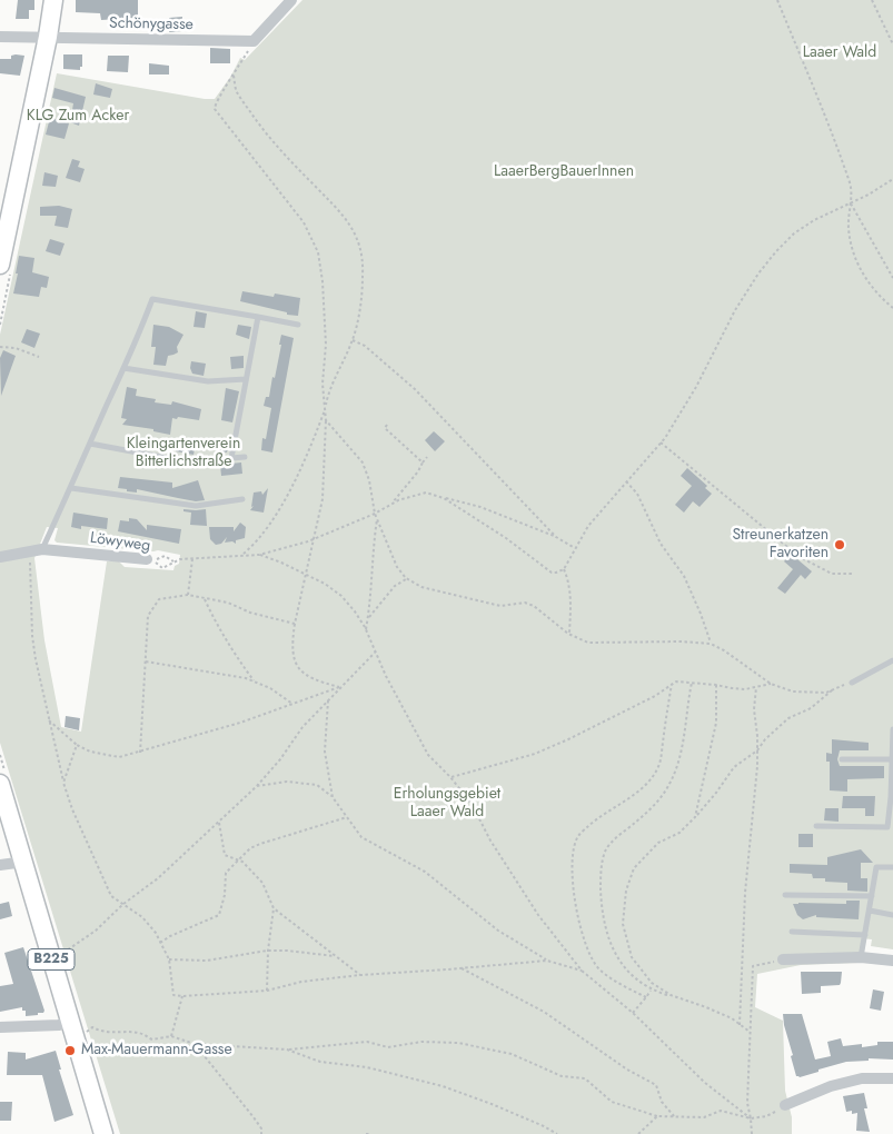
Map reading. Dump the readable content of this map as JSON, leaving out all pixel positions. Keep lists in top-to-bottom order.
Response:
{
  "streets": {
    "main road": ["B225"],
    "street": ["Schönygasse", "Löwyweg"]
  },
  "parks": [
    "Laaer Wald",
    "KLG Zum Acker",
    "LaaerBergBauerInnen",
    "Kleingartenverein Bitterlichstraße",
    "Erholungsgebiet Laaer Wald"
  ],
  "places": ["Streunerkatzen Favoriten", "Max-Mauermann-Gasse"]
}
